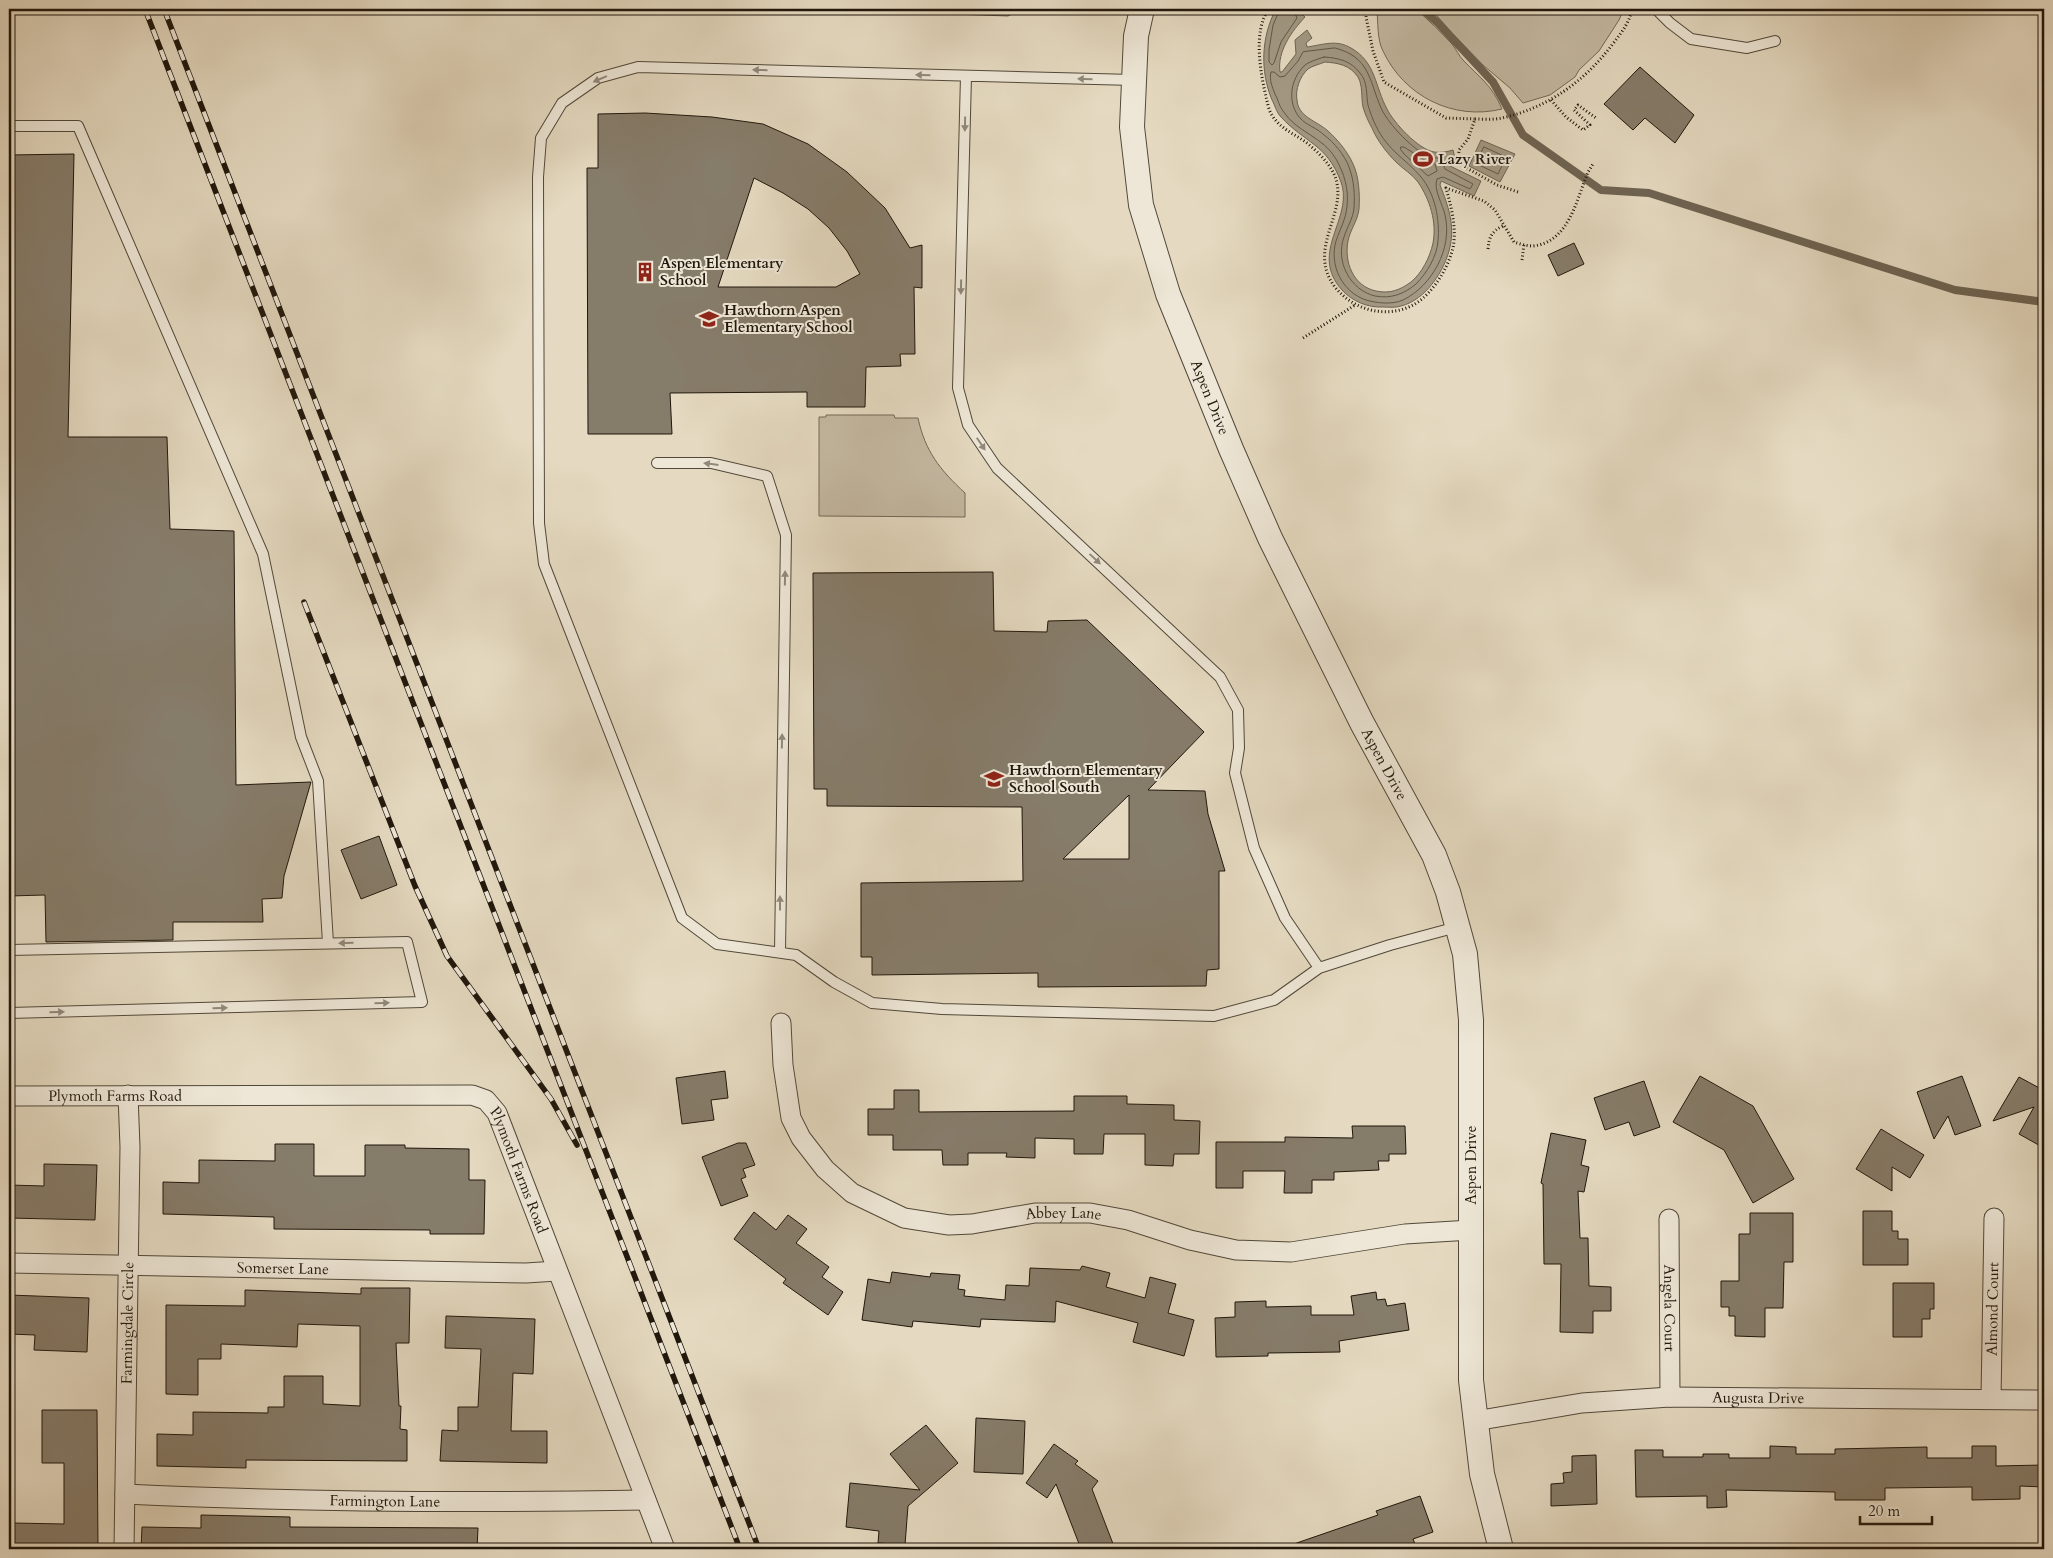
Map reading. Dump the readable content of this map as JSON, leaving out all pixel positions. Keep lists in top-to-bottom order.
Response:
{
  "streets": {
    "street": [
      "Aspen Drive",
      "Plymoth Farms Road",
      "Abbey Lane",
      "Somerset Lane",
      "Angela Court",
      "Almond Court",
      "Farmingdale Circle",
      "Augusta Drive",
      "Farmington Lane"
    ]
  },
  "crossings": [
    ["Aspen Drive", "Abbey Lane"],
    ["Aspen Drive", "Augusta Drive"],
    ["Plymoth Farms Road", "Somerset Lane"],
    ["Plymoth Farms Road", "Farmingdale Circle"],
    ["Plymoth Farms Road", "Farmington Lane"],
    ["Somerset Lane", "Farmingdale Circle"],
    ["Angela Court", "Augusta Drive"],
    ["Almond Court", "Augusta Drive"],
    ["Farmingdale Circle", "Farmington Lane"]
  ],
  "places": {
    "sports": ["Lazy River"],
    "building": ["Aspen Elementary School"],
    "school or university": ["Hawthorn Aspen Elementary School", "Hawthorn Elementary School South"]
  },
  "scale_bar": "20 m"
}
